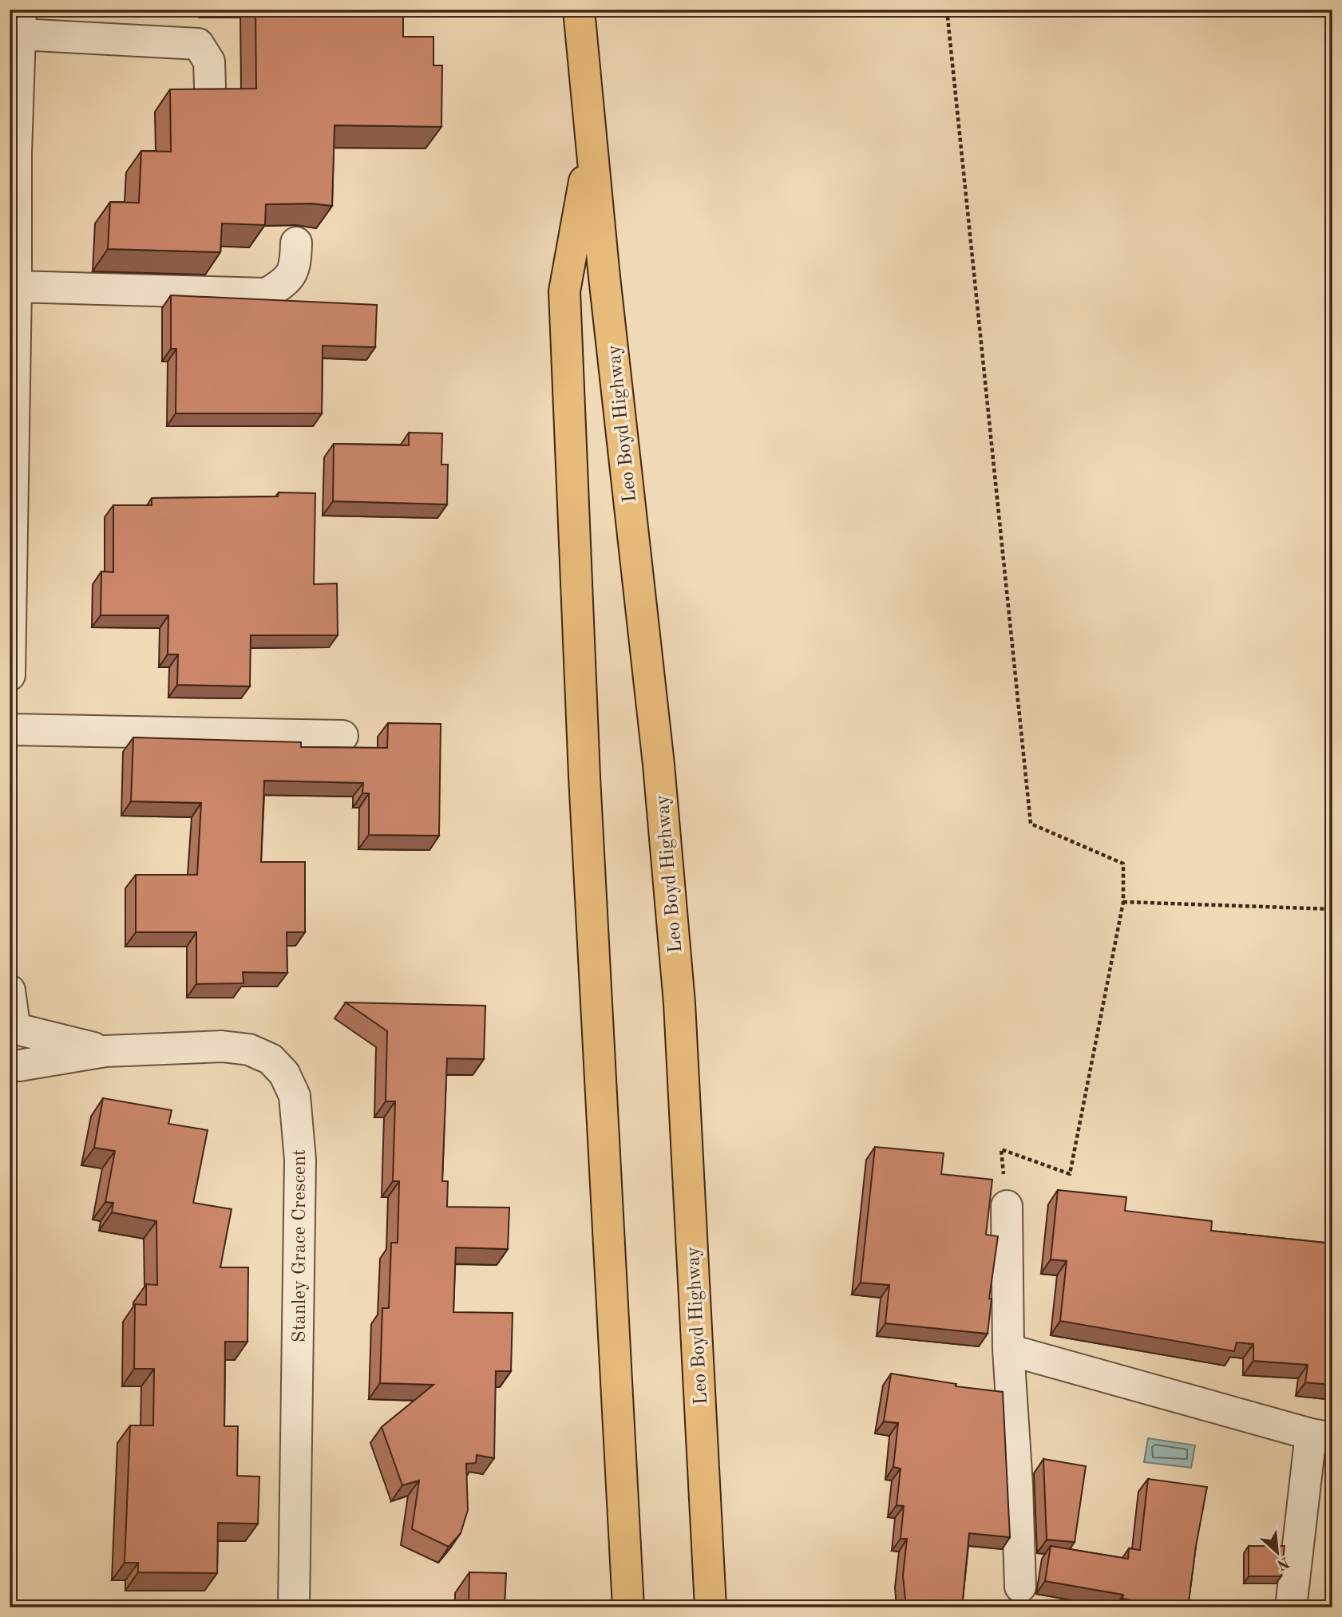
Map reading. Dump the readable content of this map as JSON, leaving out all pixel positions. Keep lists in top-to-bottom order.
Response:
{
  "streets": {
    "highway": ["Leo Boyd Highway"],
    "street": ["Stanley Grace Crescent"]
  },
  "north": "bottom right"
}
